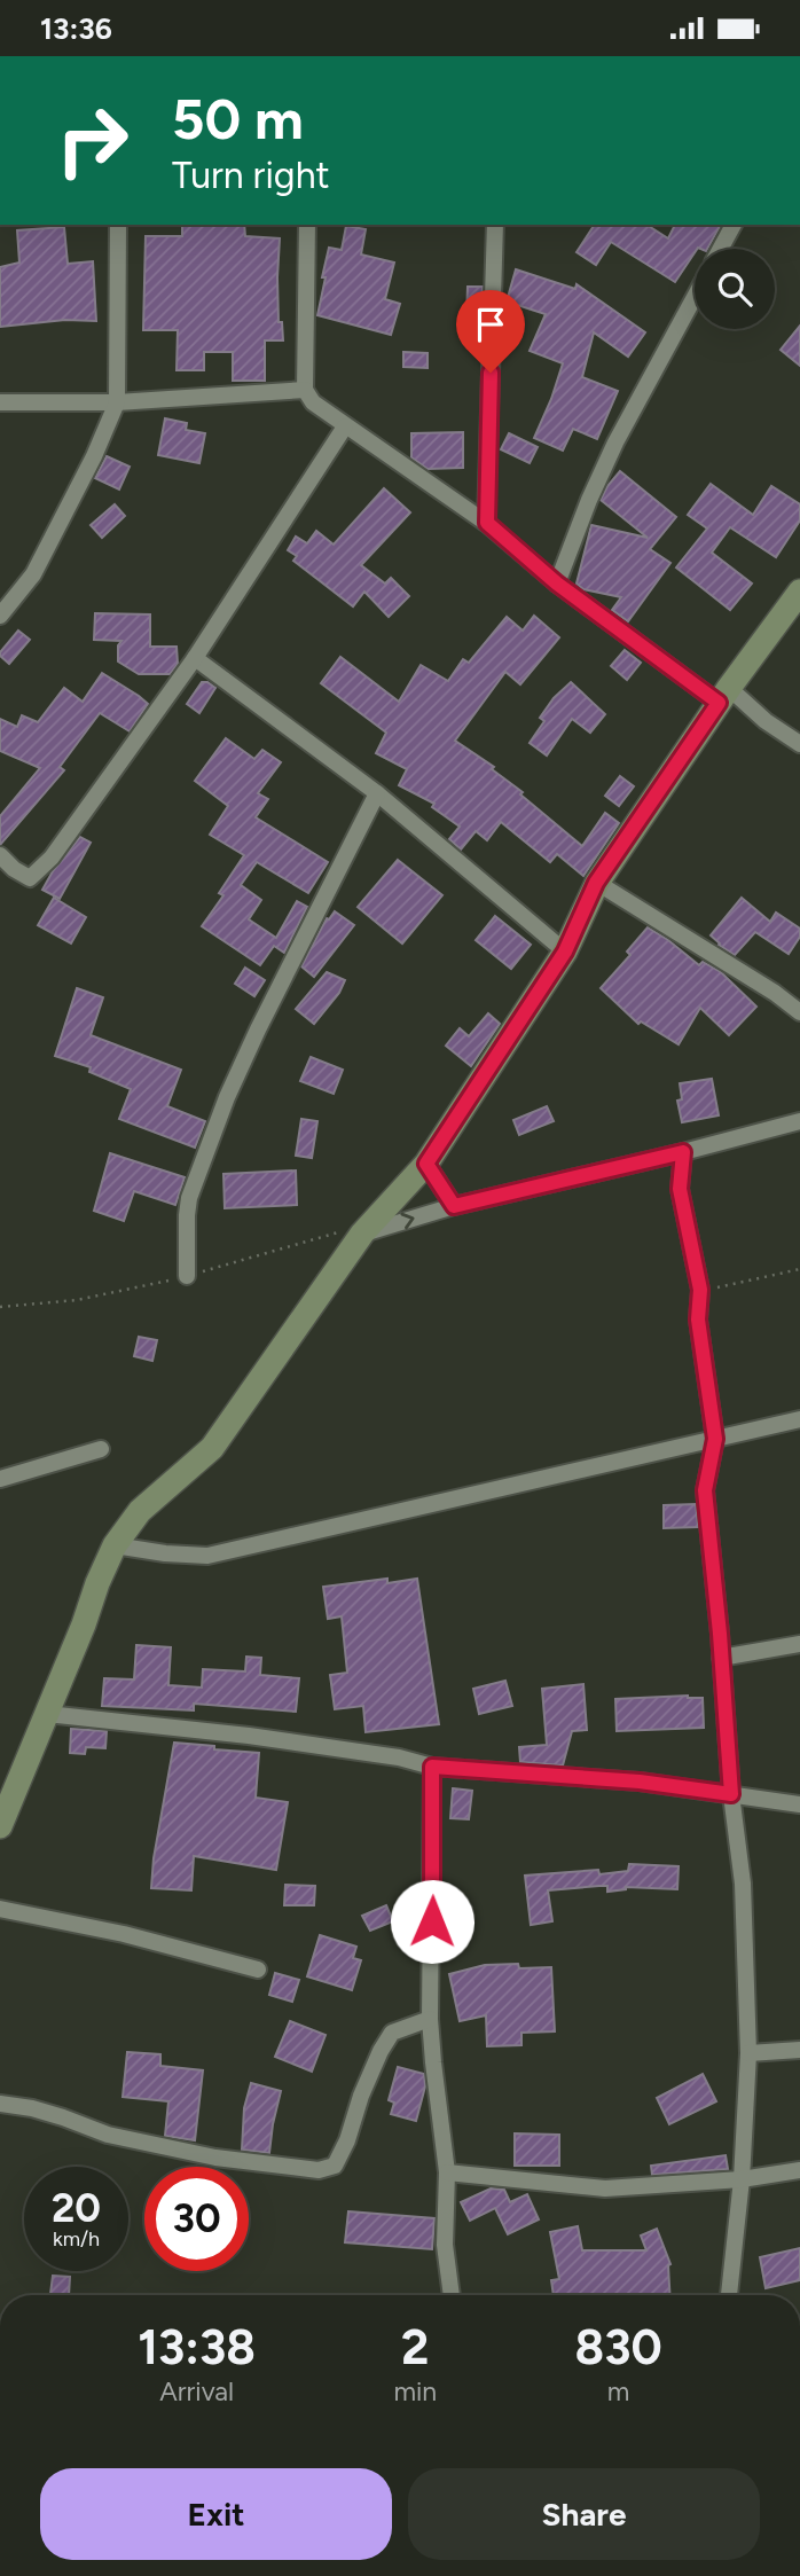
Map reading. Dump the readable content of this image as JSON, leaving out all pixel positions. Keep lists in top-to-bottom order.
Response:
{
  "page": {
    "status": "13:36",
    "turn": ["50 m", "Turn right"],
    "speed": "20 km/h",
    "limit": "30",
    "eta": [
      "13:38",
      "Arrival",
      "2",
      "min",
      "830",
      "m"
    ],
    "buttons": ["Exit", "Share"]
  }
}
